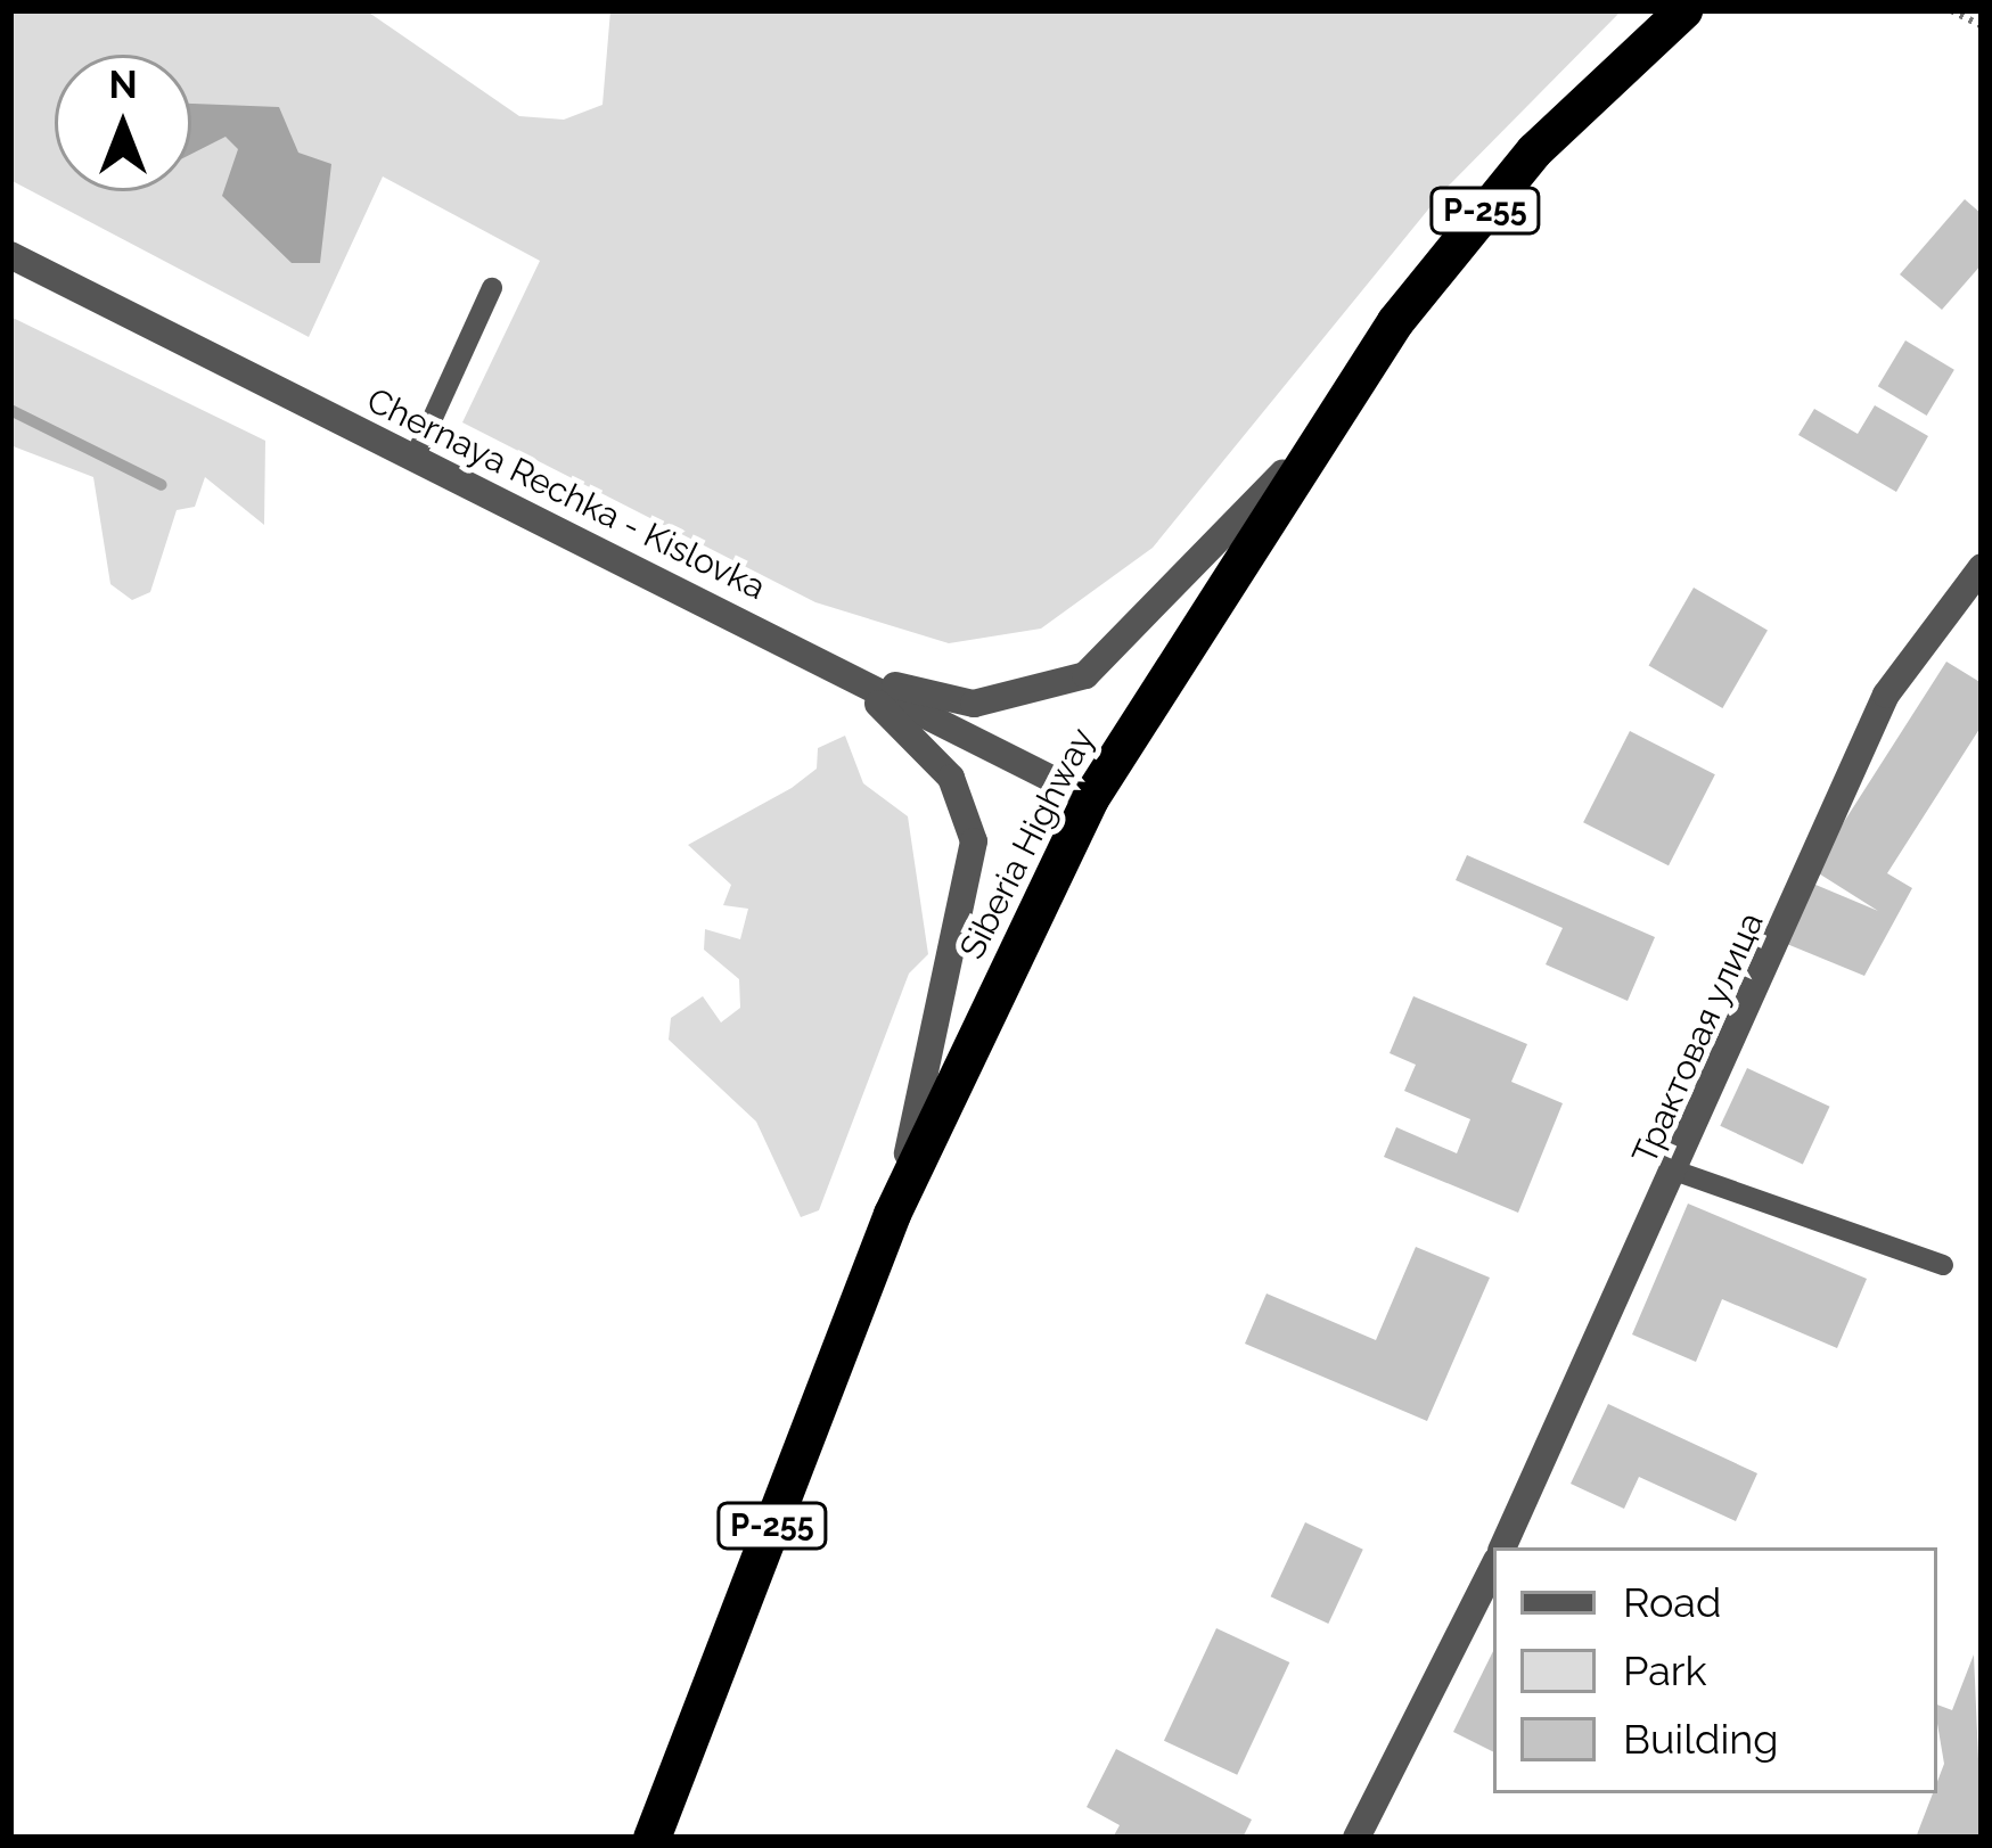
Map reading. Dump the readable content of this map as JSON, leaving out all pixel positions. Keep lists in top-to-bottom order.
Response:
{
  "streets": {
    "highway": ["Р-255", "Siberia Highway"],
    "street": ["Chernaya Rechka - Kislovka", "Трактовая улица"]
  },
  "crossings": [
    ["Chernaya Rechka - Kislovka", "Siberia Highway"]
  ],
  "legend": ["Road", "Park", "Building"],
  "north": "top"
}
